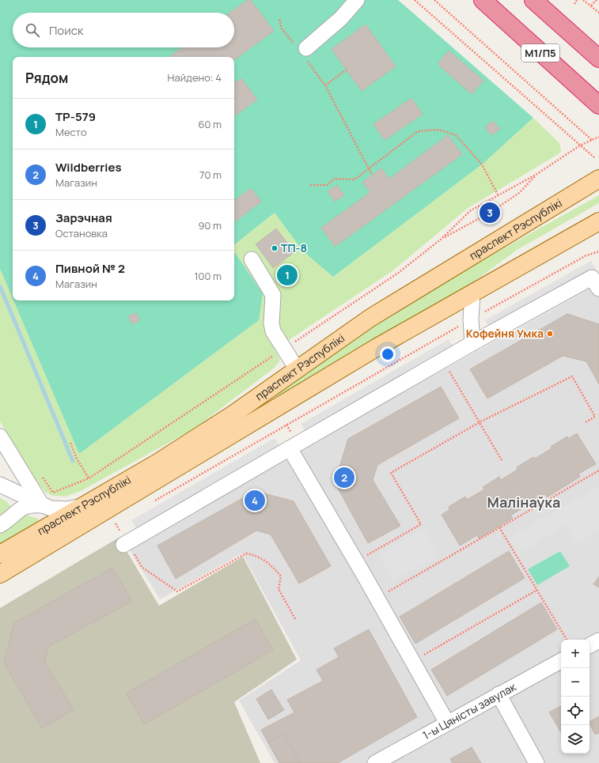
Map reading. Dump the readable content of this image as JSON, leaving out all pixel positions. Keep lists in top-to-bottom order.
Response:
{
  "streets": {
    "highway": ["М1/П5"],
    "main road": ["праспект Рэспублікі"],
    "street": ["1-ы Цяністы завулак"]
  },
  "districts": ["Малінаўка"],
  "places": ["ТП-8", "Кофейня Умка"],
  "page": {
    "search": "Поиск",
    "heading": ["Рядом", "Найдено: 4"],
    "list": [
      {
        "mark": "1",
        "name": "ТР-579",
        "note": "Место",
        "value": "60 m"
      },
      {
        "mark": "2",
        "name": "Wildberries",
        "note": "Магазин",
        "value": "70 m"
      },
      {
        "mark": "3",
        "name": "Зарэчная",
        "note": "Остановка",
        "value": "90 m"
      },
      {
        "mark": "4",
        "name": "Пивной № 2",
        "note": "Магазин",
        "value": "100 m"
      }
    ],
    "pins": [
      "3",
      "1",
      "2",
      "4"
    ],
    "map_buttons": ["+", "−"]
  }
}
